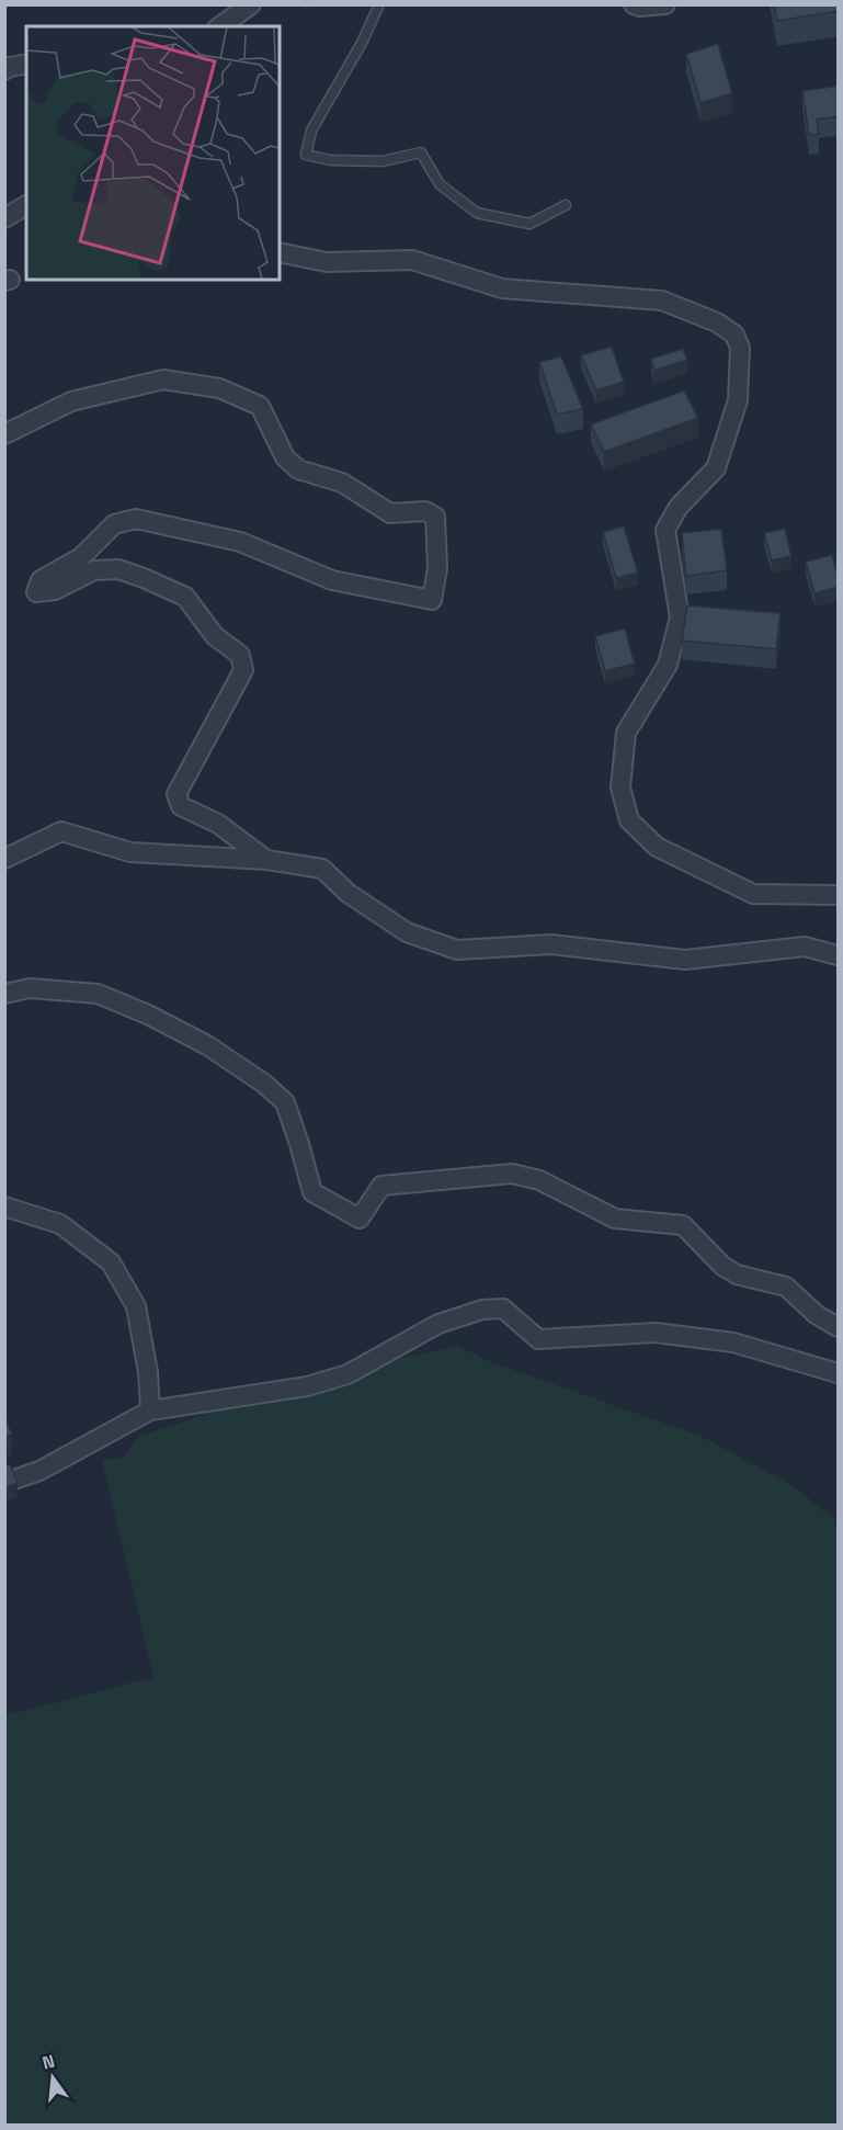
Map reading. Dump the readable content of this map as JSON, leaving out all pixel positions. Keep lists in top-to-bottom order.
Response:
{
  "north": "top"
}
